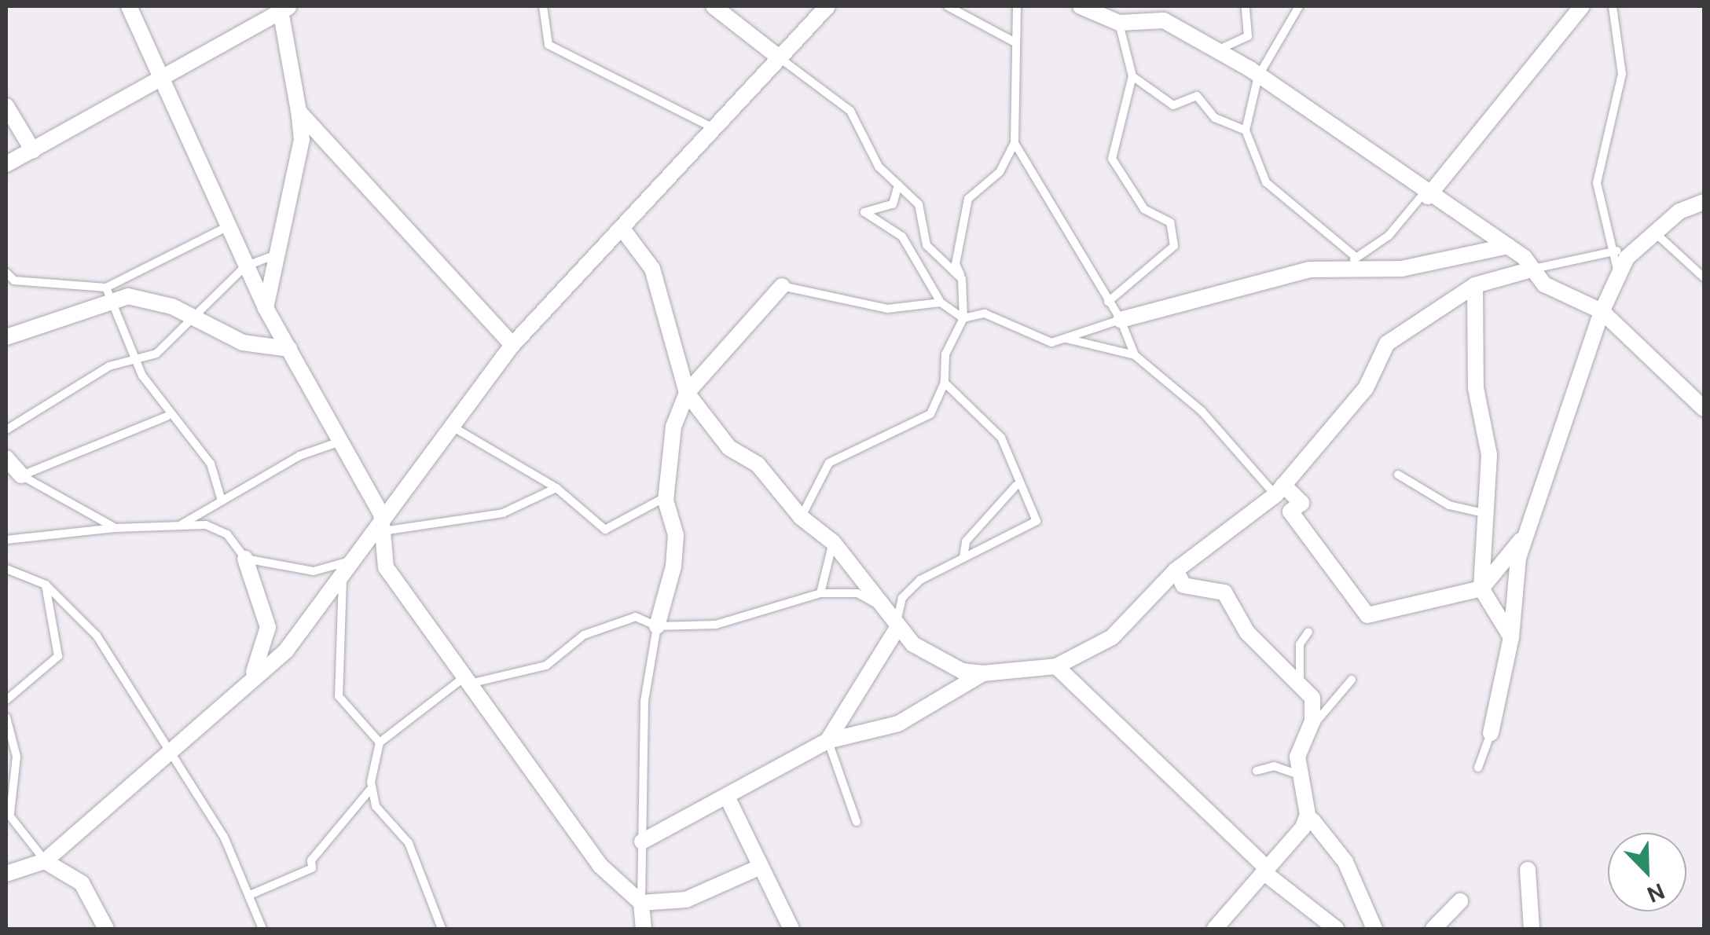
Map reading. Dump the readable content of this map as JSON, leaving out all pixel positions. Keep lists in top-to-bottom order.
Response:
{
  "north": "bottom right"
}
